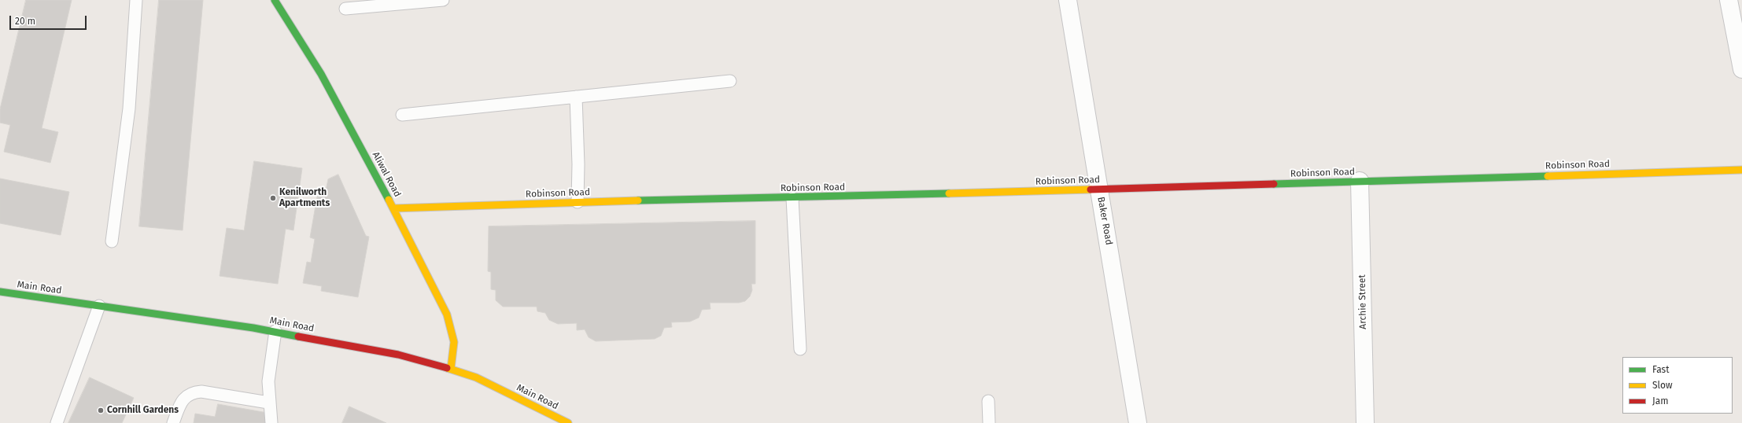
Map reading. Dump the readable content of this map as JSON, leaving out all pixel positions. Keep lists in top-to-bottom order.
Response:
{
  "streets": {
    "street": [
      "Robinson Road",
      "Aliwal Road",
      "Baker Road",
      "Main Road",
      "Archie Street"
    ]
  },
  "crossings": [
    ["Robinson Road", "Aliwal Road"],
    ["Robinson Road", "Baker Road"],
    ["Robinson Road", "Archie Street"],
    ["Aliwal Road", "Main Road"]
  ],
  "places": ["Kenilworth Apartments", "Cornhill Gardens"],
  "legend": ["Fast", "Slow", "Jam"],
  "scale_bar": "20 m"
}
